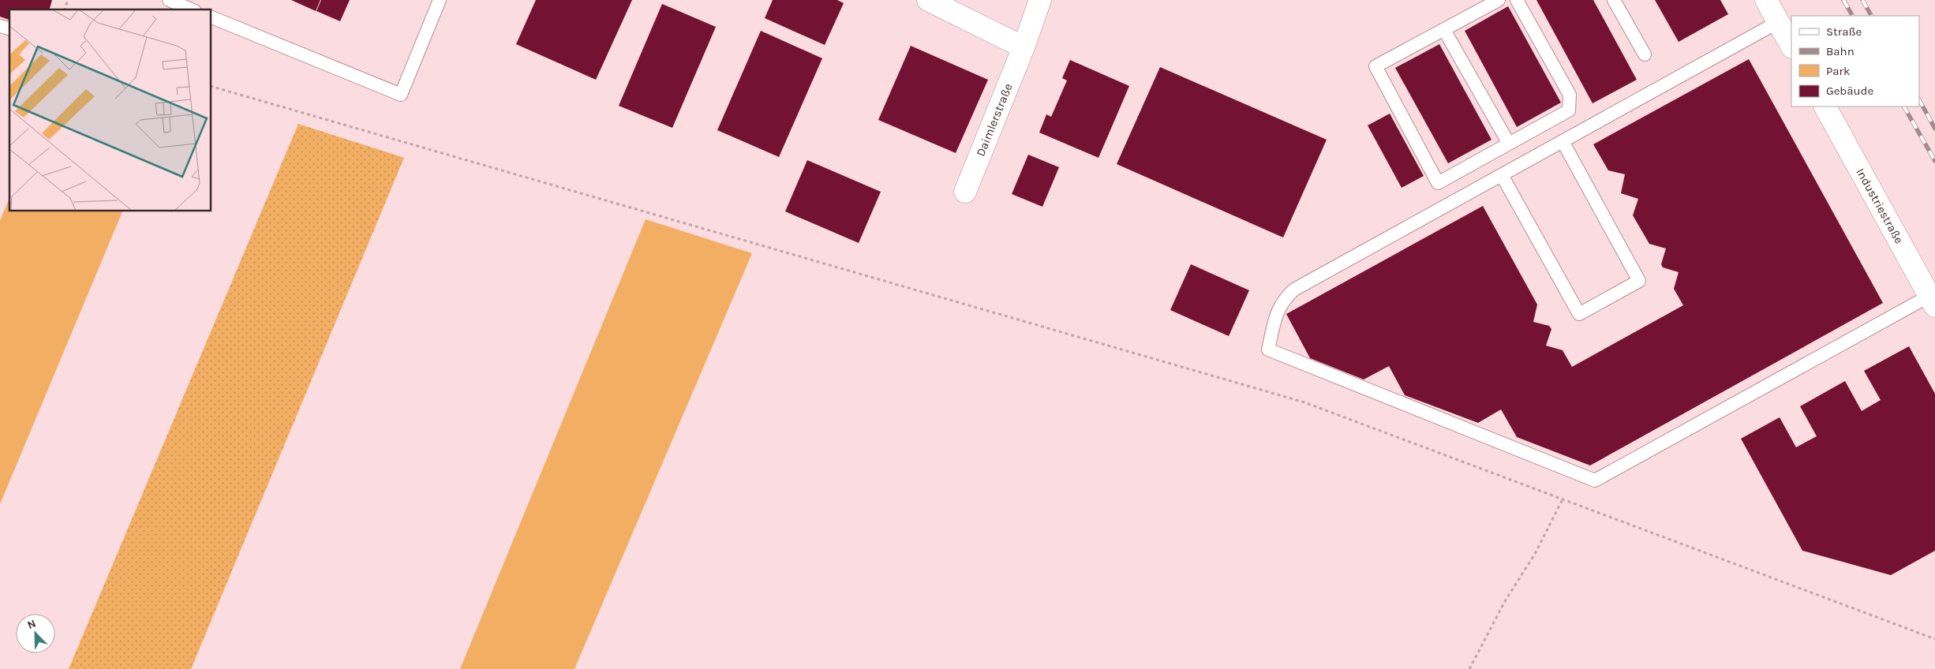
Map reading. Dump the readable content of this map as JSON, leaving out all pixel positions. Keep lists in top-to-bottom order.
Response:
{
  "streets": {
    "street": ["Daimlerstraße", "Industriestraße"]
  },
  "legend": [
    "Straße",
    "Bahn",
    "Park",
    "Gebäude"
  ],
  "north": "top left"
}
